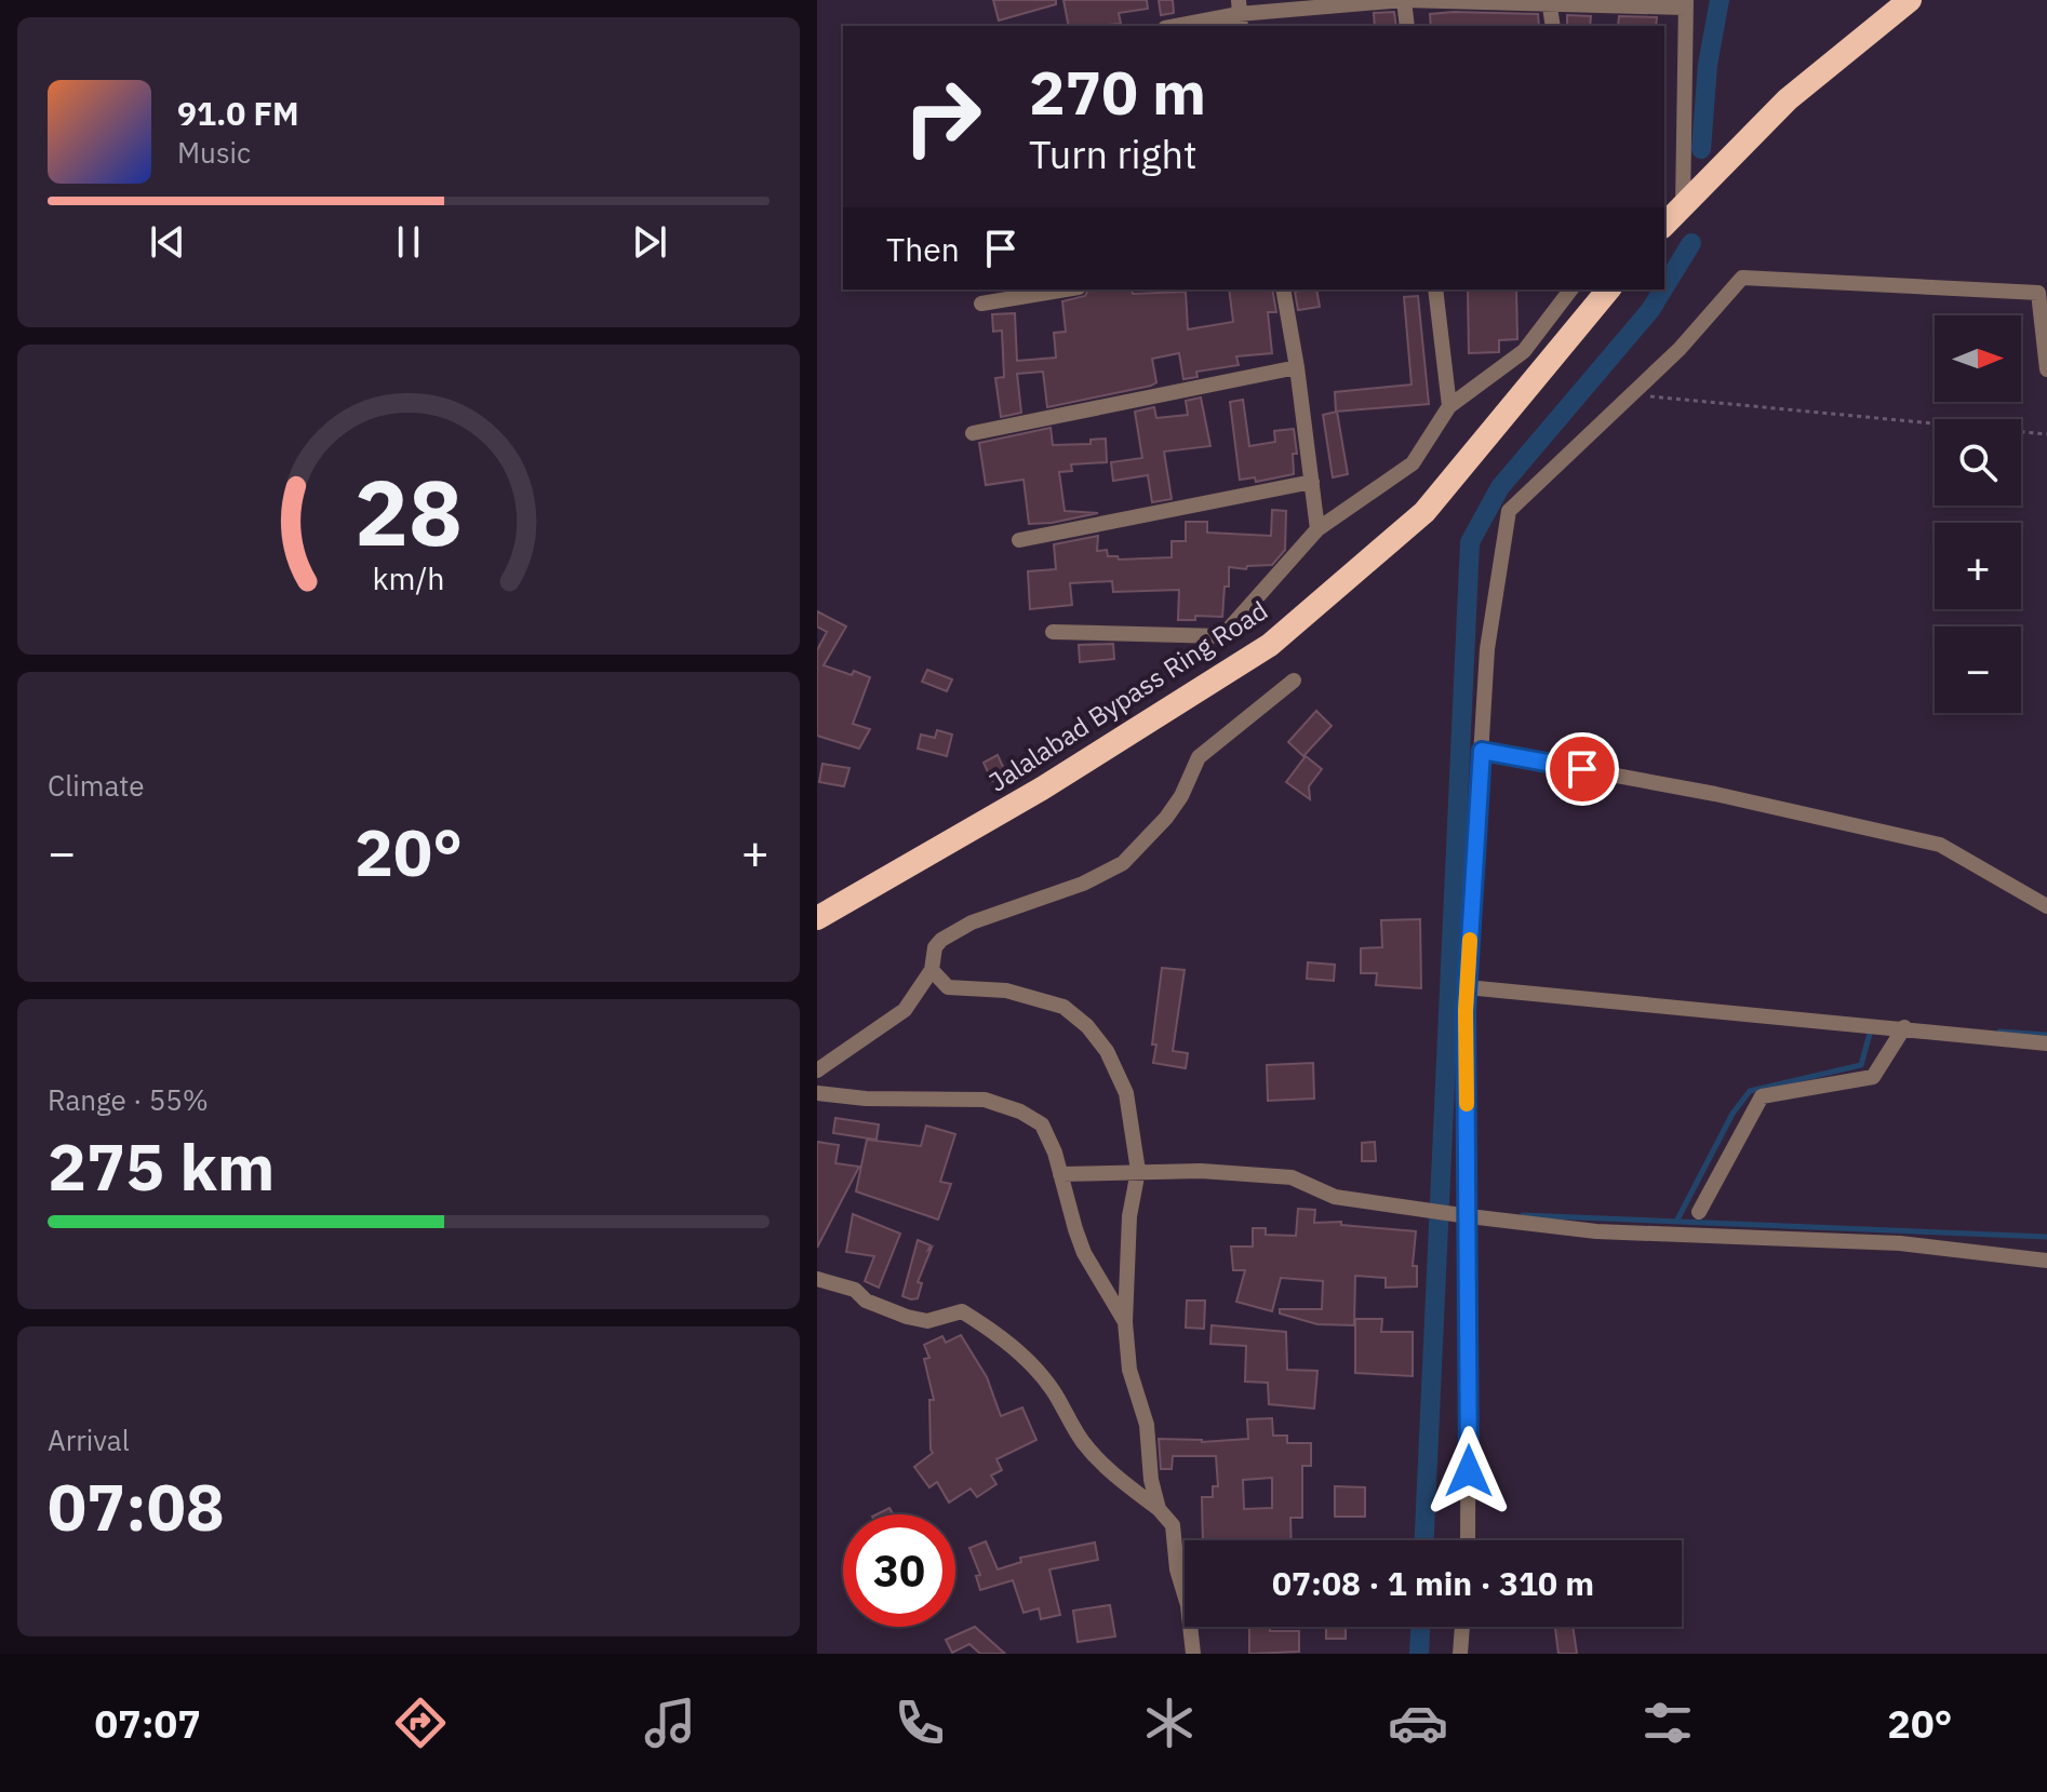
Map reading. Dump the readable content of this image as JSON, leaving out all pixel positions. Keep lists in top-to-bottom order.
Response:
{
  "streets": {
    "highway": ["Jalalabad Bypass Ring Road"]
  },
  "north": "right",
  "page": {
    "turn": ["270 m", "Turn right"],
    "song": ["91.0 FM", "Music"],
    "then": "Then",
    "map_buttons": ["+", "−"],
    "tile": [
      "Climate",
      ["Range · 55%", "275 km"],
      ["Arrival", "07:08"]
    ],
    "heat": ["−", "20°", "+"],
    "limit": "30",
    "trip": "07:08 · 1 min · 310 m",
    "tabs": ["07:07", "20°"],
    "gauge": ["28", "km/h"]
  }
}
